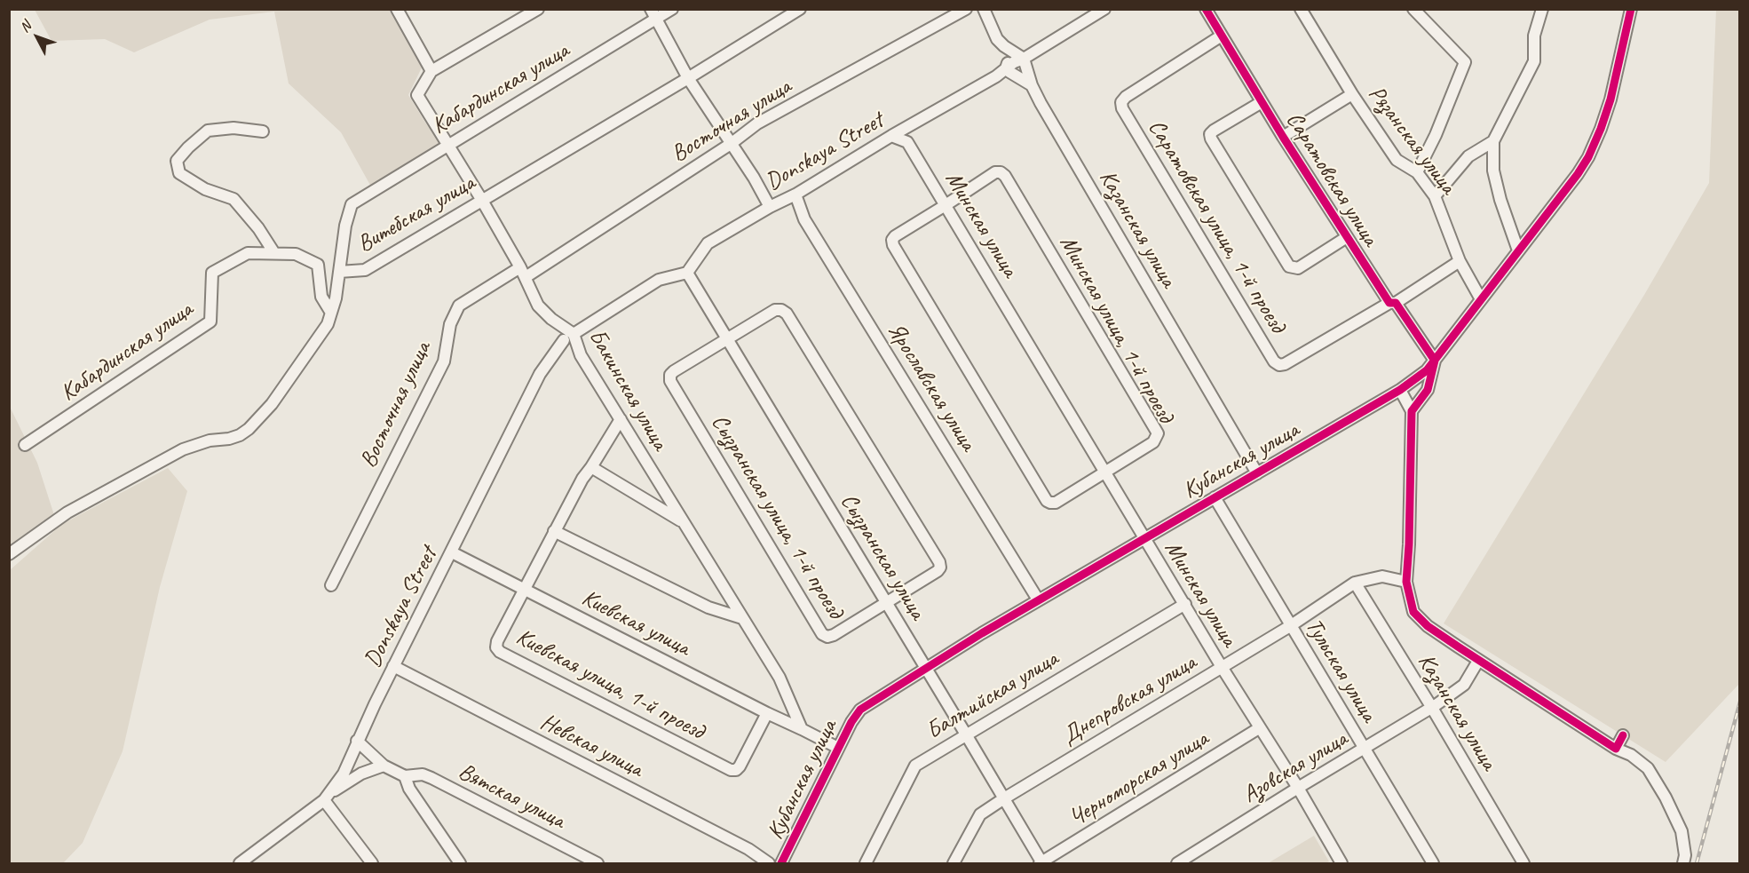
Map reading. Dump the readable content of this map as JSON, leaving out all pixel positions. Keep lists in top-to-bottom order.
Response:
{
  "streets": {
    "street": [
      "Кабардинская улица",
      "Восточная улица",
      "Рязанская улица",
      "Donskaya Street",
      "Саратовская улица",
      "Витебская улица",
      "Минская улица",
      "Саратовская улица, 1-й проезд",
      "Казанская улица",
      "Минская улица, 1-й проезд",
      "Ярославская улица",
      "Бакинская улица",
      "Кубанская улица",
      "Сызранская улица, 1-й проезд",
      "Сызранская улица",
      "Киевская улица",
      "Тульская улица",
      "Киевская улица, 1-й проезд",
      "Балтийская улица",
      "Днепровская улица",
      "Невская улица",
      "Азовская улица",
      "Черноморская улица",
      "Вятская улица"
    ]
  },
  "crossings": [
    ["Кабардинская улица", "Витебская улица"],
    ["Кабардинская улица", "Бакинская улица"],
    ["Восточная улица", "Бакинская улица"],
    ["Рязанская улица", "Саратовская улица, 1-й проезд"],
    ["Рязанская улица", "Кубанская улица"],
    ["Donskaya Street", "Минская улица"],
    ["Donskaya Street", "Казанская улица"],
    ["Donskaya Street", "Ярославская улица"],
    ["Donskaya Street", "Бакинская улица"],
    ["Donskaya Street", "Сызранская улица"],
    ["Donskaya Street", "Киевская улица"],
    ["Donskaya Street", "Невская улица"],
    ["Donskaya Street", "Вятская улица"],
    ["Саратовская улица", "Саратовская улица, 1-й проезд"],
    ["Саратовская улица", "Кубанская улица"],
    ["Витебская улица", "Бакинская улица"],
    ["Минская улица", "Минская улица, 1-й проезд"],
    ["Минская улица", "Кубанская улица"],
    ["Минская улица", "Балтийская улица"],
    ["Минская улица", "Днепровская улица"],
    ["Минская улица", "Азовская улица"],
    ["Минская улица", "Черноморская улица"],
    ["Казанская улица", "Кубанская улица"],
    ["Казанская улица", "Днепровская улица"],
    ["Казанская улица", "Азовская улица"],
    ["Ярославская улица", "Кубанская улица"],
    ["Бакинская улица", "Киевская улица"],
    ["Бакинская улица", "Киевская улица, 1-й проезд"],
    ["Кубанская улица", "Сызранская улица"],
    ["Кубанская улица", "Тульская улица"],
    ["Сызранская улица, 1-й проезд", "Сызранская улица"],
    ["Сызранская улица", "Балтийская улица"],
    ["Сызранская улица", "Днепровская улица"],
    ["Сызранская улица", "Черноморская улица"],
    ["Киевская улица", "Киевская улица, 1-й проезд"],
    ["Тульская улица", "Днепровская улица"],
    ["Тульская улица", "Азовская улица"]
  ],
  "north": "top left"
}
